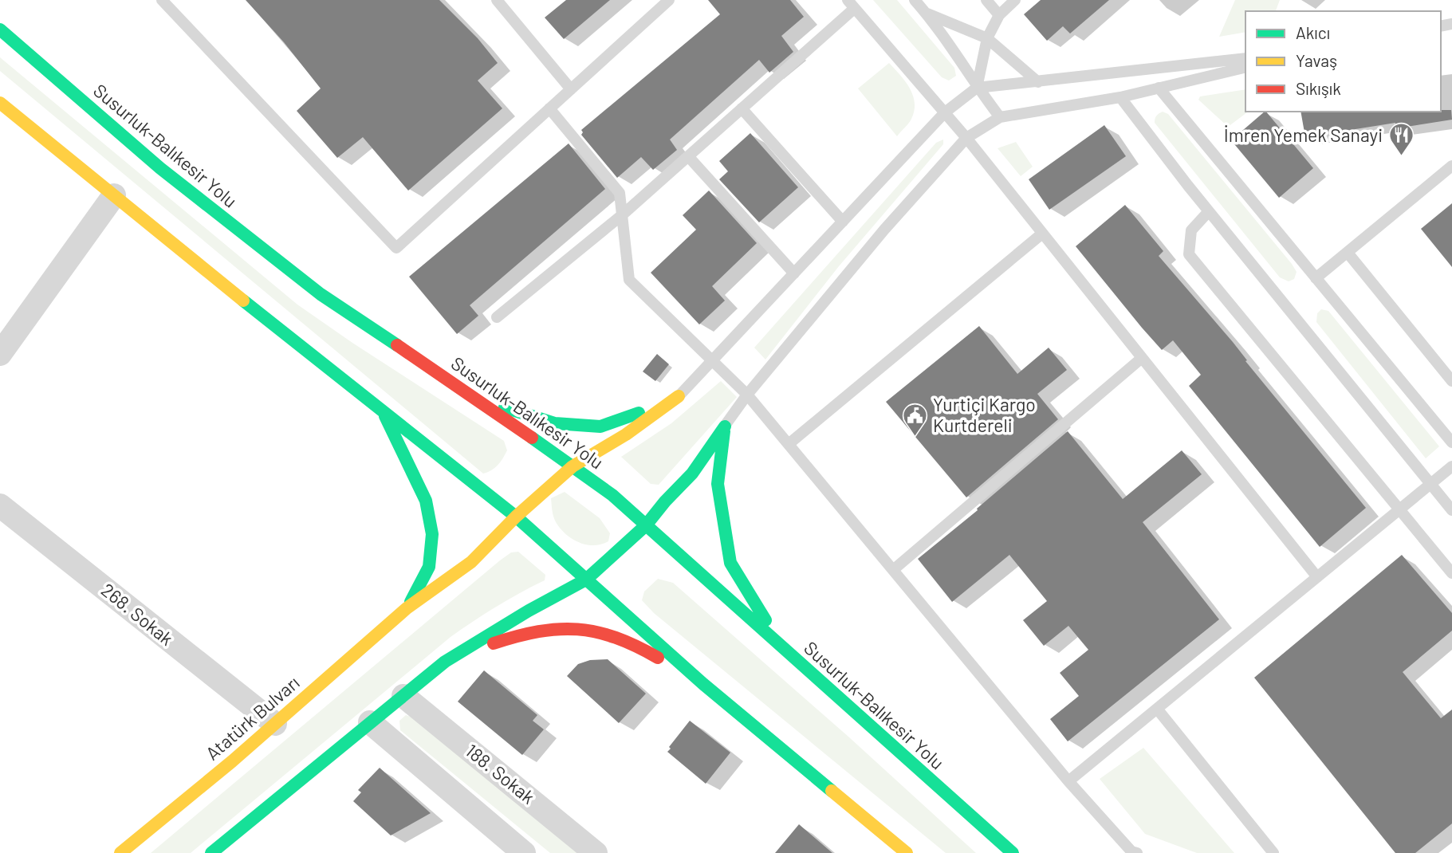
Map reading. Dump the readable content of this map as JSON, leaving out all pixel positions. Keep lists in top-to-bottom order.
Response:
{
  "streets": {
    "main road": ["Susurluk-Balıkesir Yolu", "Atatürk Bulvarı"],
    "street": ["268. Sokak", "188. Sokak"]
  },
  "crossings": [
    ["268. Sokak", "Atatürk Bulvarı"]
  ],
  "places": {
    "restaurant": ["İmren Yemek Sanayi"],
    "public building": ["Yurtiçi Kargo Kurtdereli"]
  },
  "legend": ["Akıcı", "Yavaş", "Sıkışık"]
}
